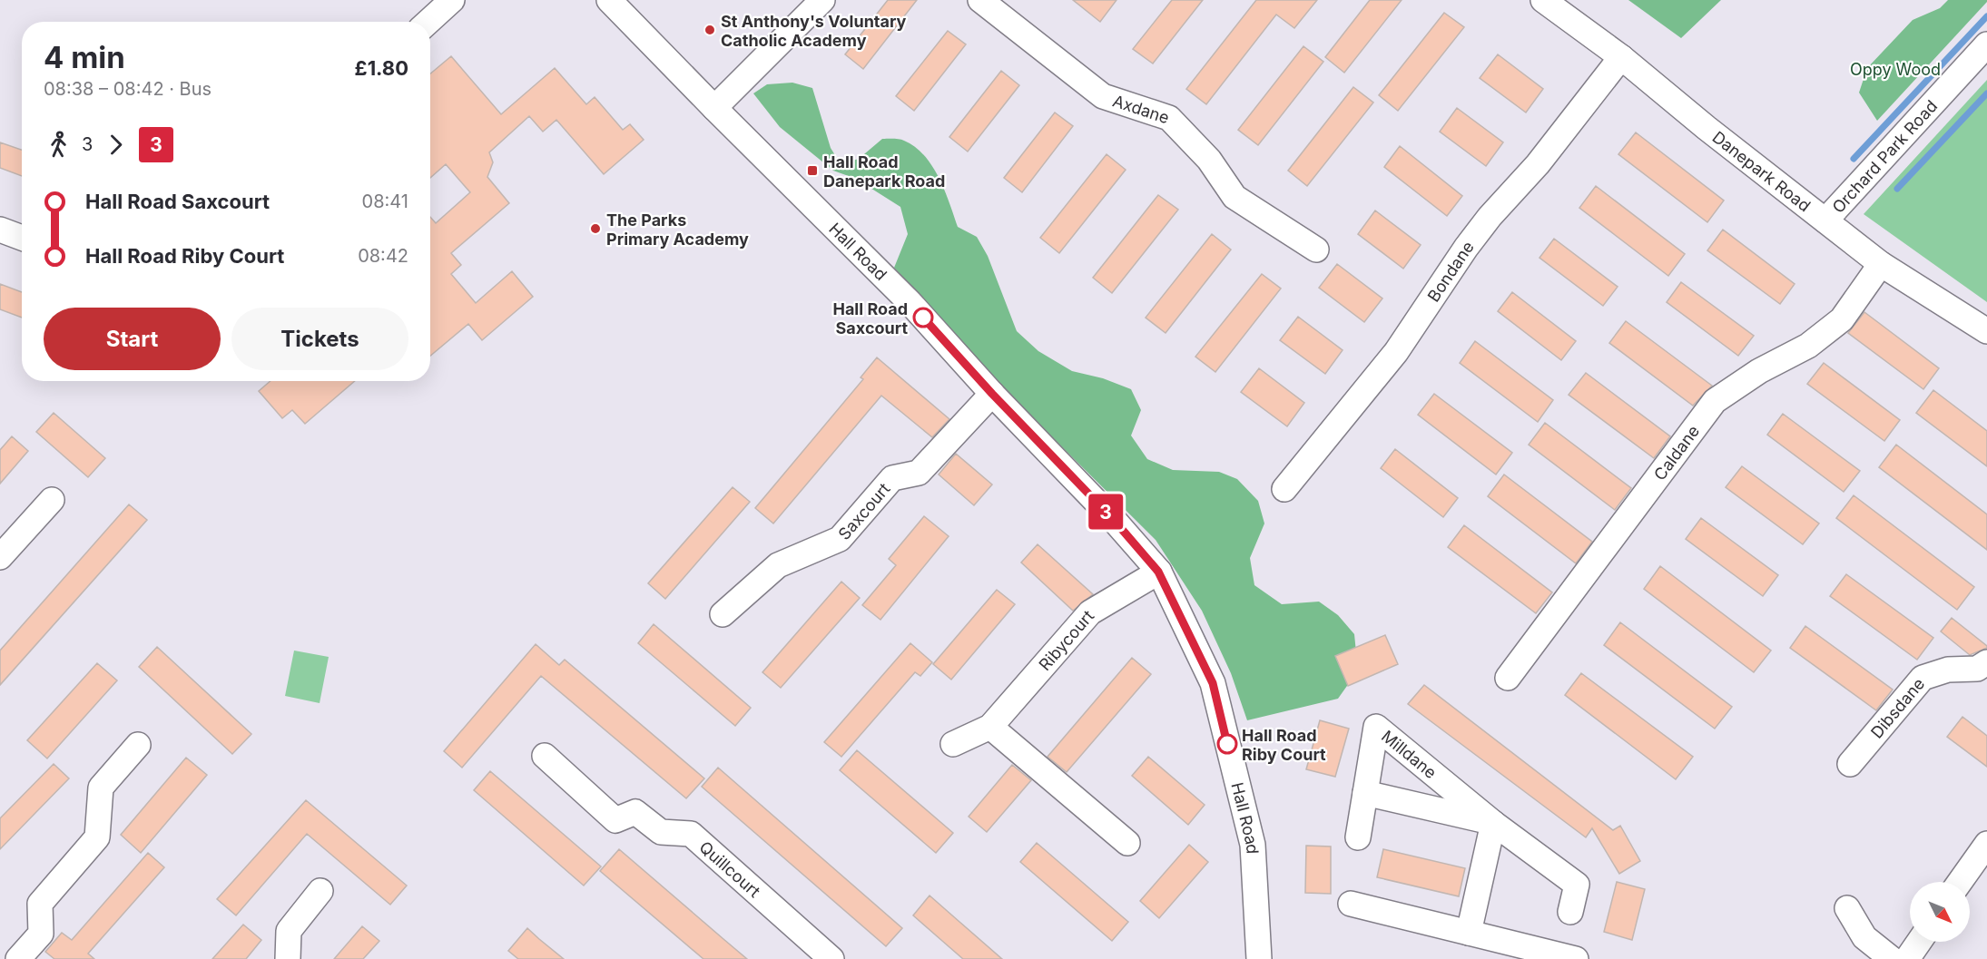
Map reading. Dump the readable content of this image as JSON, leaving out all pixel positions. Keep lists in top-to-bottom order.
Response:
{
  "streets": {
    "street": [
      "Axdane",
      "Orchard Park Road",
      "Danepark Road",
      "Hall Road",
      "Bondane",
      "Caldane",
      "Saxcourt",
      "Ribycourt",
      "Dibsdane",
      "Milldane",
      "Quillcourt"
    ]
  },
  "crossings": [
    ["Orchard Park Road", "Danepark Road"],
    ["Danepark Road", "Bondane"],
    ["Danepark Road", "Caldane"],
    ["Hall Road", "Saxcourt"],
    ["Hall Road", "Ribycourt"]
  ],
  "parks": ["Oppy Wood"],
  "places": {
    "other": [
      "St Anthony's Voluntary Catholic Academy",
      "The Parks Primary Academy",
      "Hall Road Saxcourt",
      "Hall Road Riby Court"
    ],
    "transit": ["Hall Road Danepark Road"]
  },
  "lines": ["bus line 3"],
  "north": "bottom right",
  "page": {
    "on_map": "3",
    "heading": ["4 min", "08:38 – 08:42 · Bus", "£1.80"],
    "legs": ["3", "3"],
    "list": [
      {
        "name": "Hall Road Saxcourt",
        "value": "08:41"
      },
      {
        "name": "Hall Road Riby Court",
        "value": "08:42"
      }
    ],
    "buttons": ["Start", "Tickets"]
  }
}
